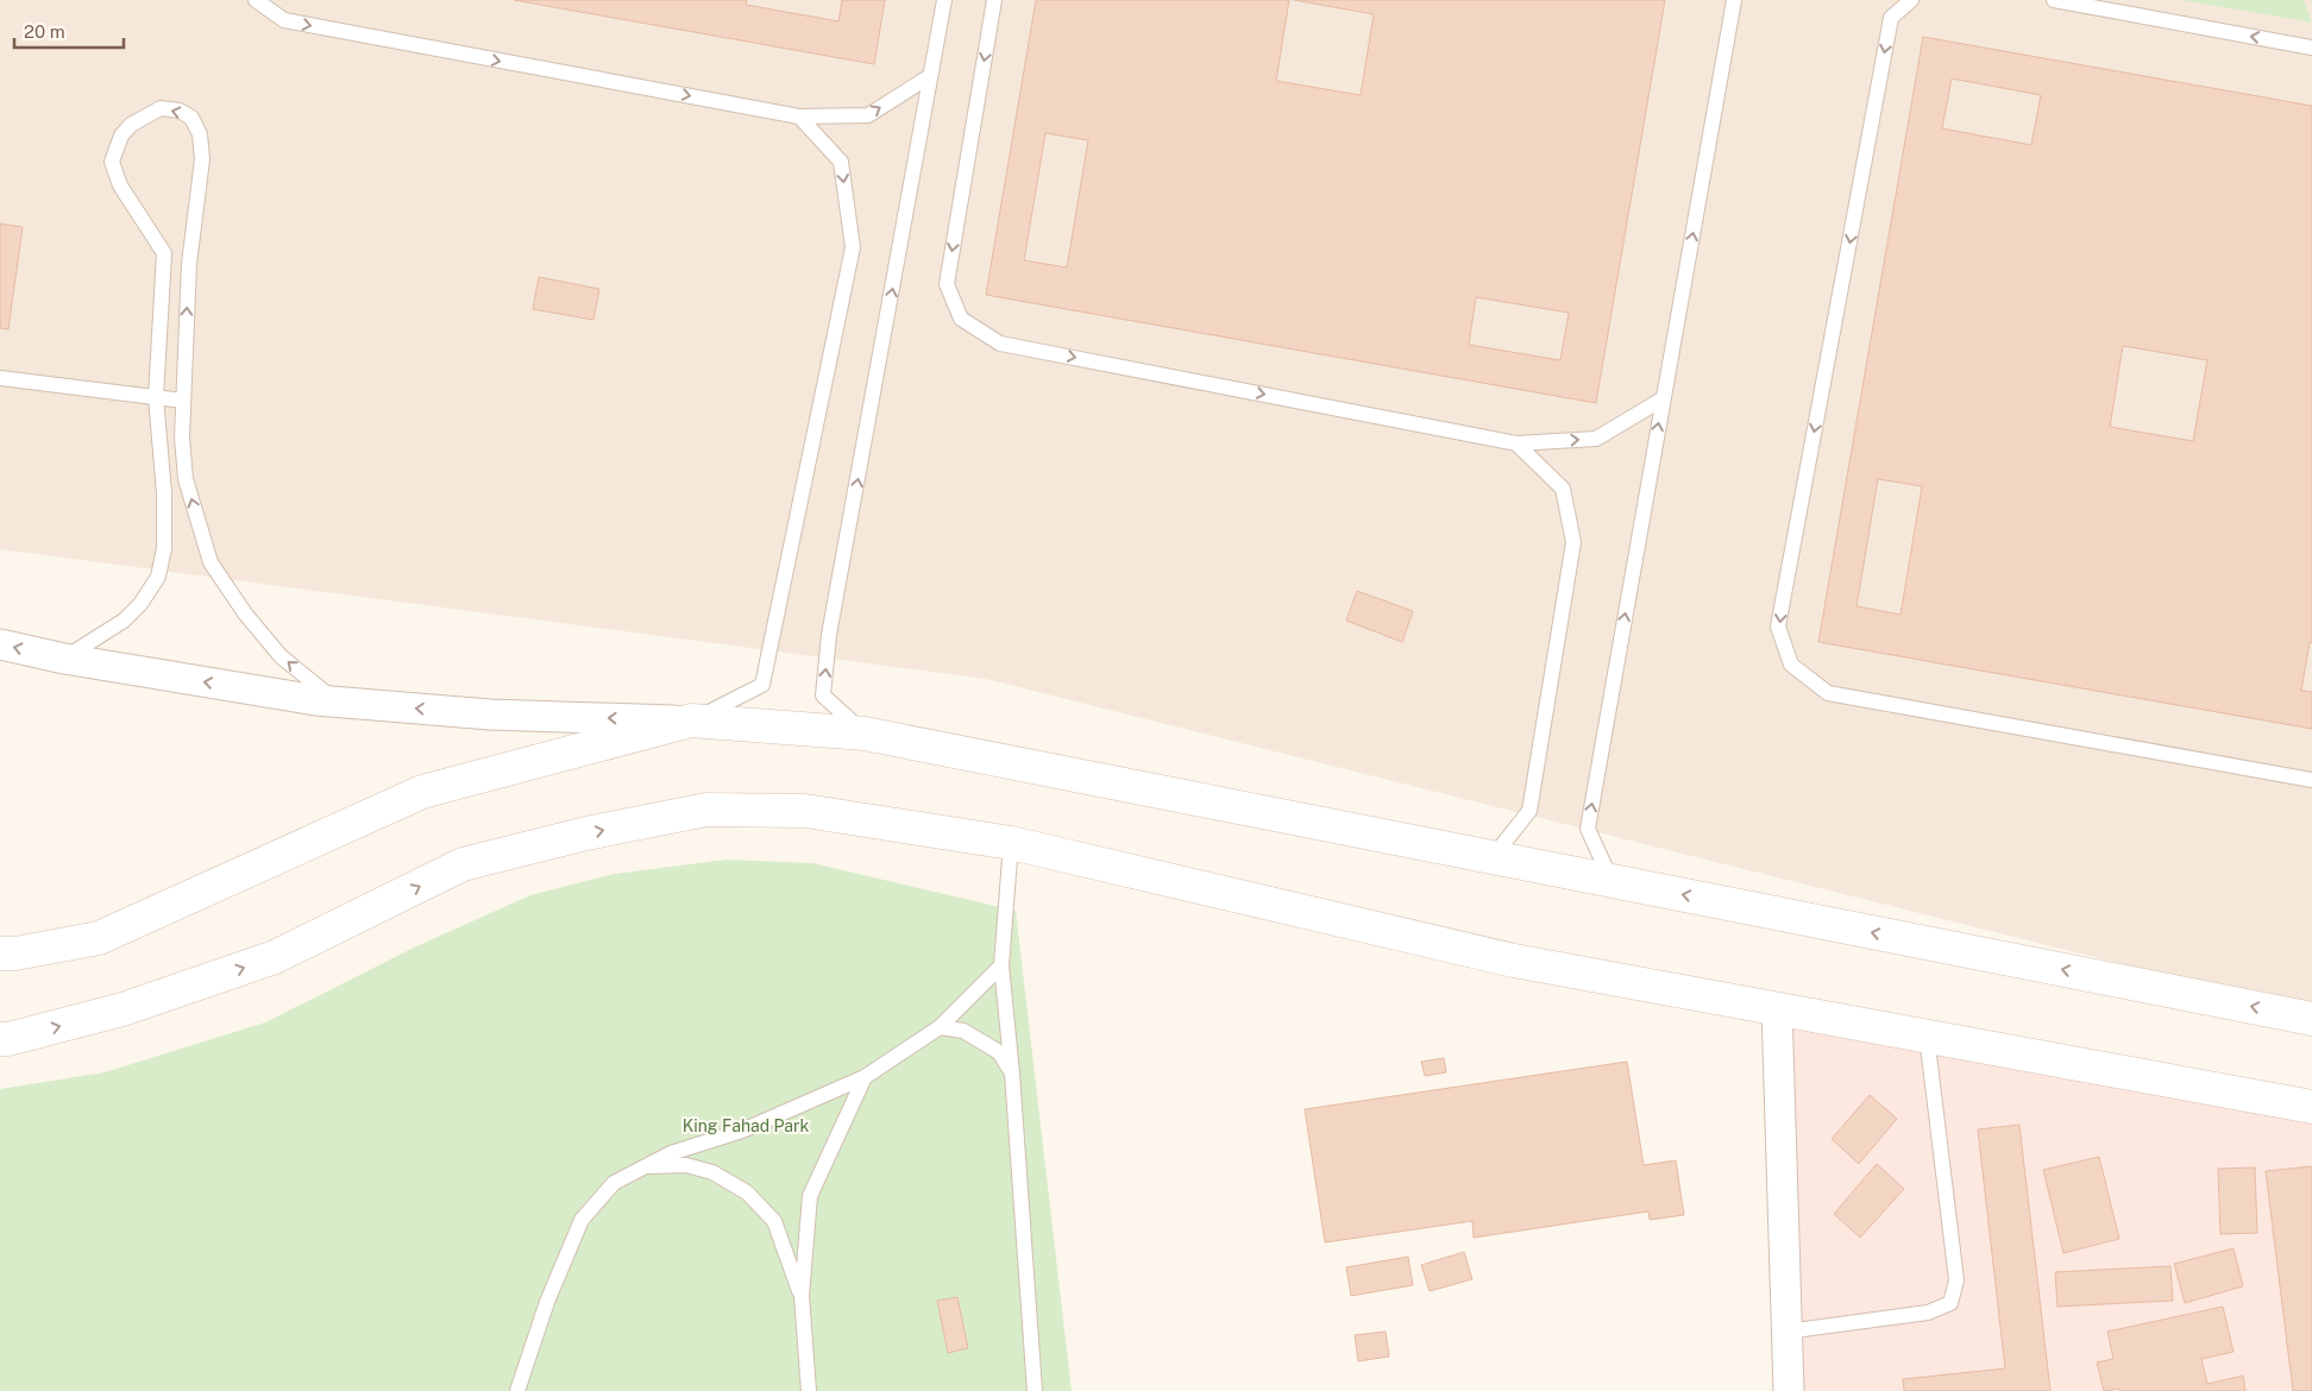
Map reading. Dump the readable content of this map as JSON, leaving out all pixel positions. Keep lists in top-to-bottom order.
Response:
{
  "parks": ["King Fahad Park"],
  "scale_bar": "20 m"
}
